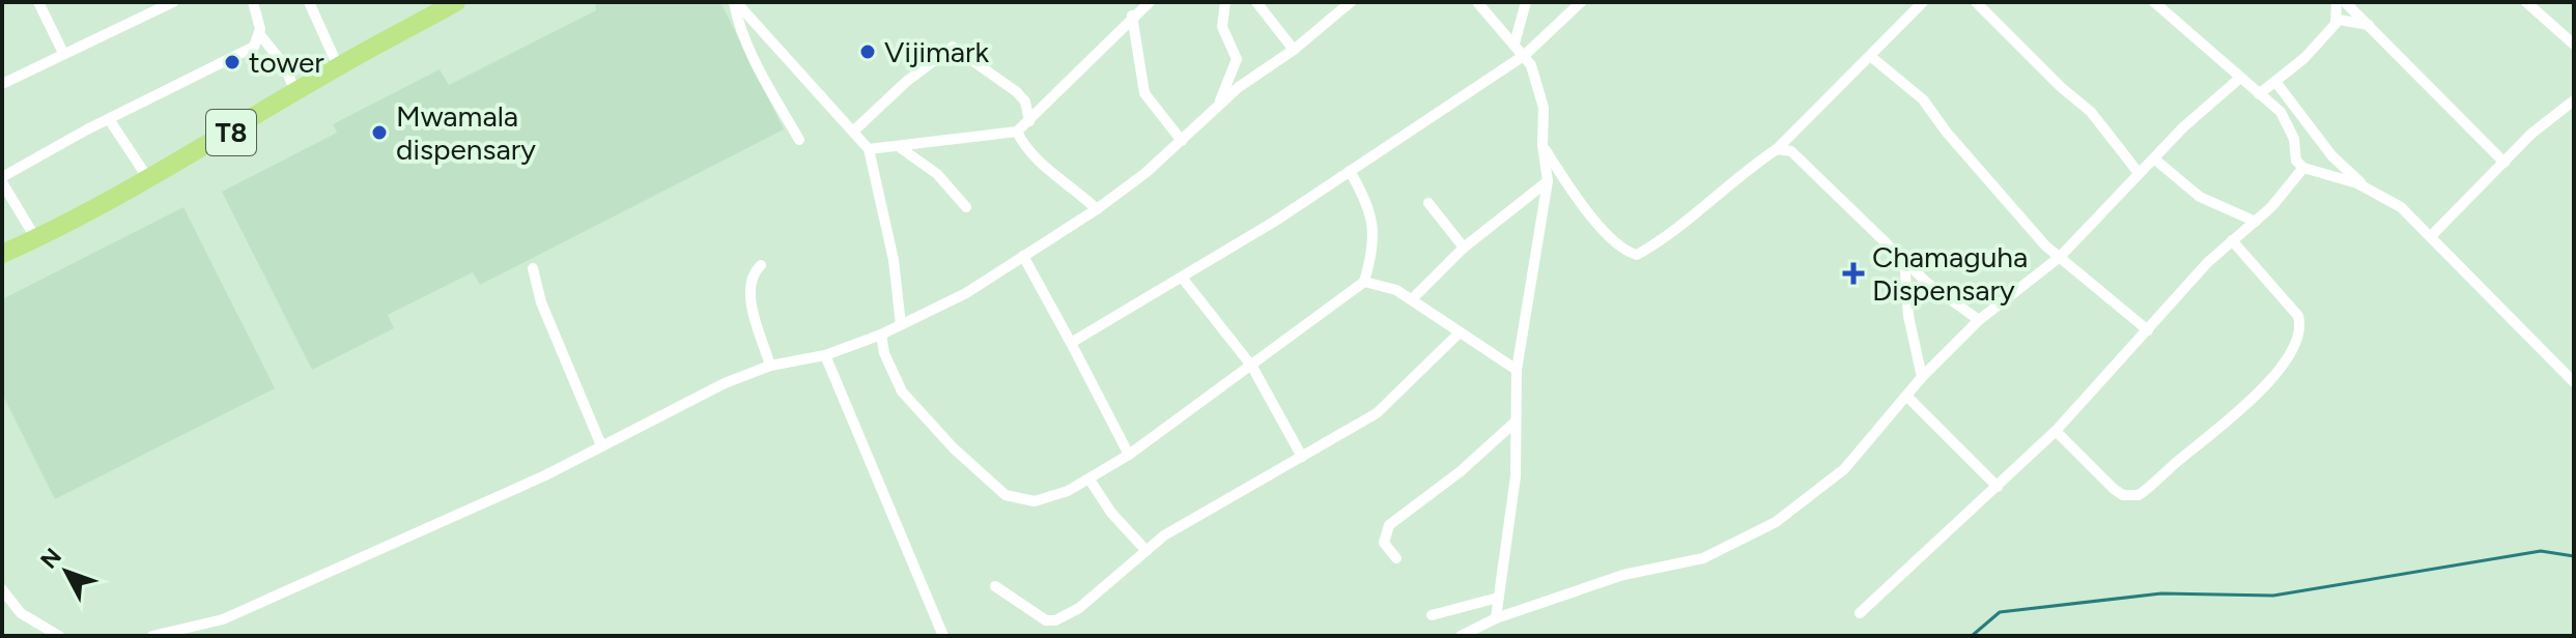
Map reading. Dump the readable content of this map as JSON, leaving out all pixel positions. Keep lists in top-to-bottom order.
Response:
{
  "streets": {
    "highway": ["T8"]
  },
  "places": {
    "other": ["Vijimark", "tower", "Mwamala dispensary"],
    "health": ["Chamaguha Dispensary"]
  },
  "north": "top left"
}
